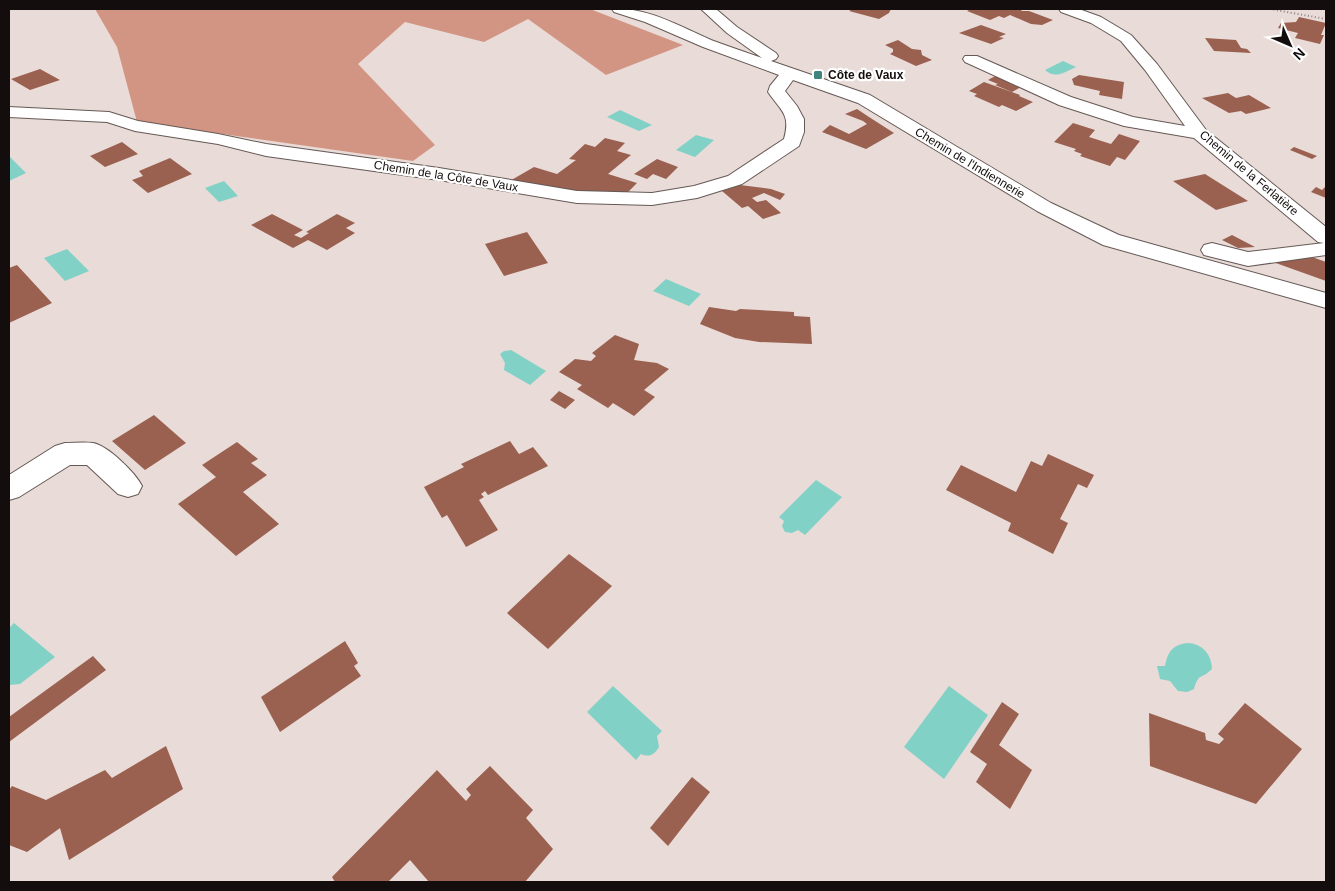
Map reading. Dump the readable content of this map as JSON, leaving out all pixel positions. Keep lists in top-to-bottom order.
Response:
{
  "streets": {
    "street": ["Chemin de l'Indiennerie", "Chemin de la Ferlatière", "Chemin de la Côte de Vaux"]
  },
  "crossings": [
    ["Chemin de l'Indiennerie", "Chemin de la Côte de Vaux"]
  ],
  "places": {
    "transit": ["Côte de Vaux"]
  },
  "north": "bottom right"
}
